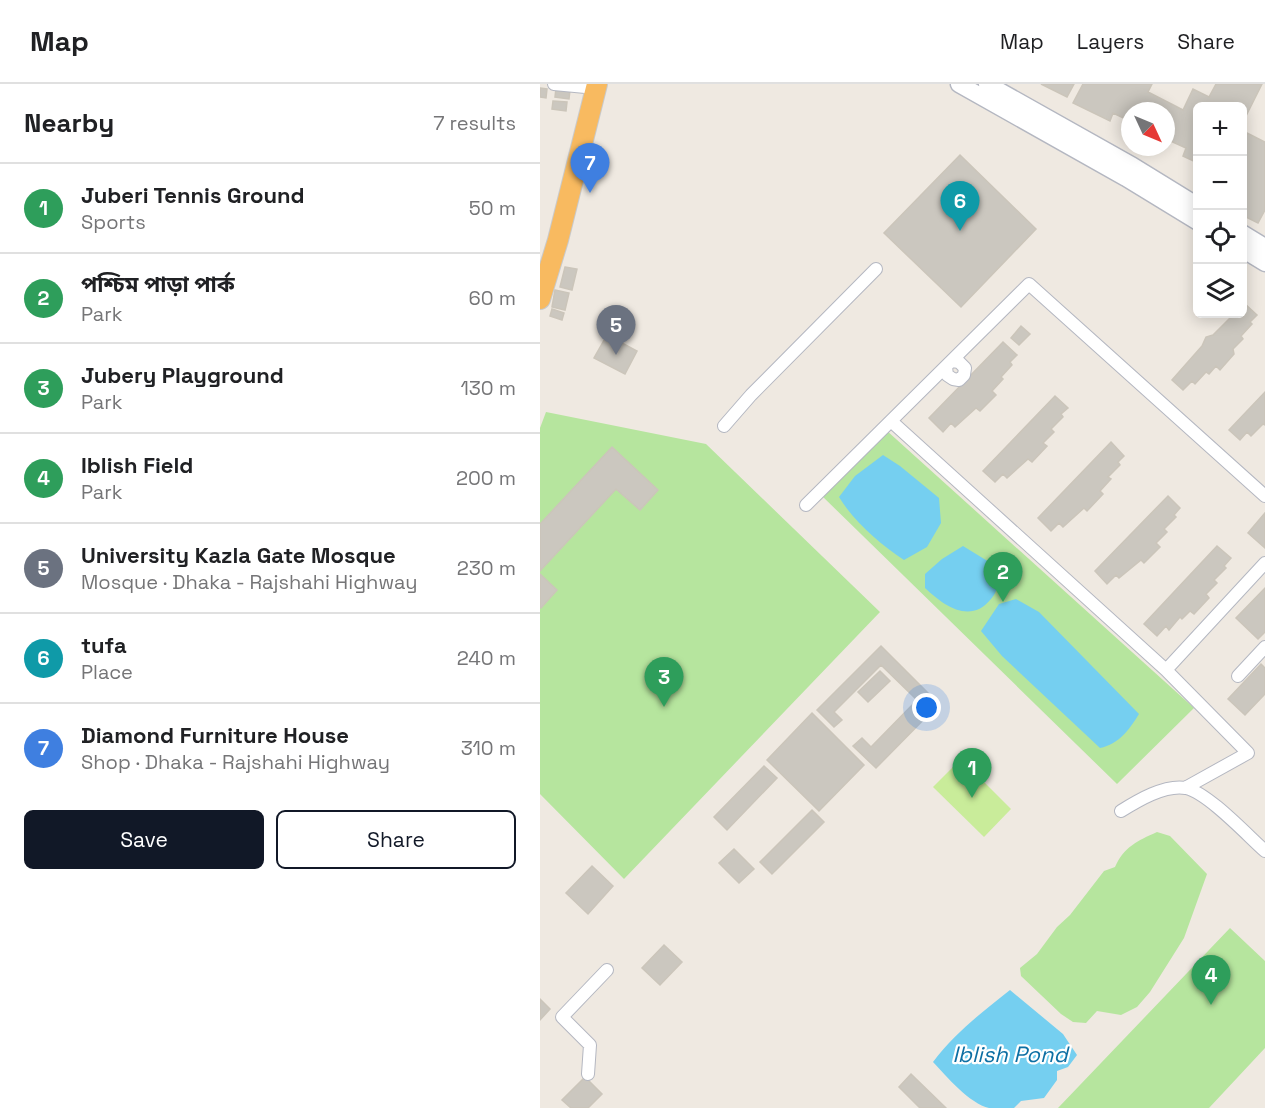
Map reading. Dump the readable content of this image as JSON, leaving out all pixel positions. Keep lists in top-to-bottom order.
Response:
{
  "water": ["Iblish Pond"],
  "north": "bottom right",
  "page": {
    "header": "Map",
    "nav": ["Map", "Layers", "Share"],
    "heading": ["Nearby", "7 results"],
    "map_buttons": ["+", "−"],
    "pins": [
      "7",
      "6",
      "5",
      "2",
      "3",
      "1",
      "4"
    ],
    "list": [
      {
        "mark": "1",
        "name": "Juberi Tennis Ground",
        "note": "Sports",
        "value": "50 m"
      },
      {
        "mark": "2",
        "name": "পশ্চিম পাড়া পার্ক",
        "note": "Park",
        "value": "60 m"
      },
      {
        "mark": "3",
        "name": "Jubery Playground",
        "note": "Park",
        "value": "130 m"
      },
      {
        "mark": "4",
        "name": "Iblish Field",
        "note": "Park",
        "value": "200 m"
      },
      {
        "mark": "5",
        "name": "University Kazla Gate Mosque",
        "note": "Mosque · Dhaka - Rajshahi Highway",
        "value": "230 m"
      },
      {
        "mark": "6",
        "name": "tufa",
        "note": "Place",
        "value": "240 m"
      },
      {
        "mark": "7",
        "name": "Diamond Furniture House",
        "note": "Shop · Dhaka - Rajshahi Highway",
        "value": "310 m"
      }
    ],
    "buttons": ["Save", "Share"]
  }
}
